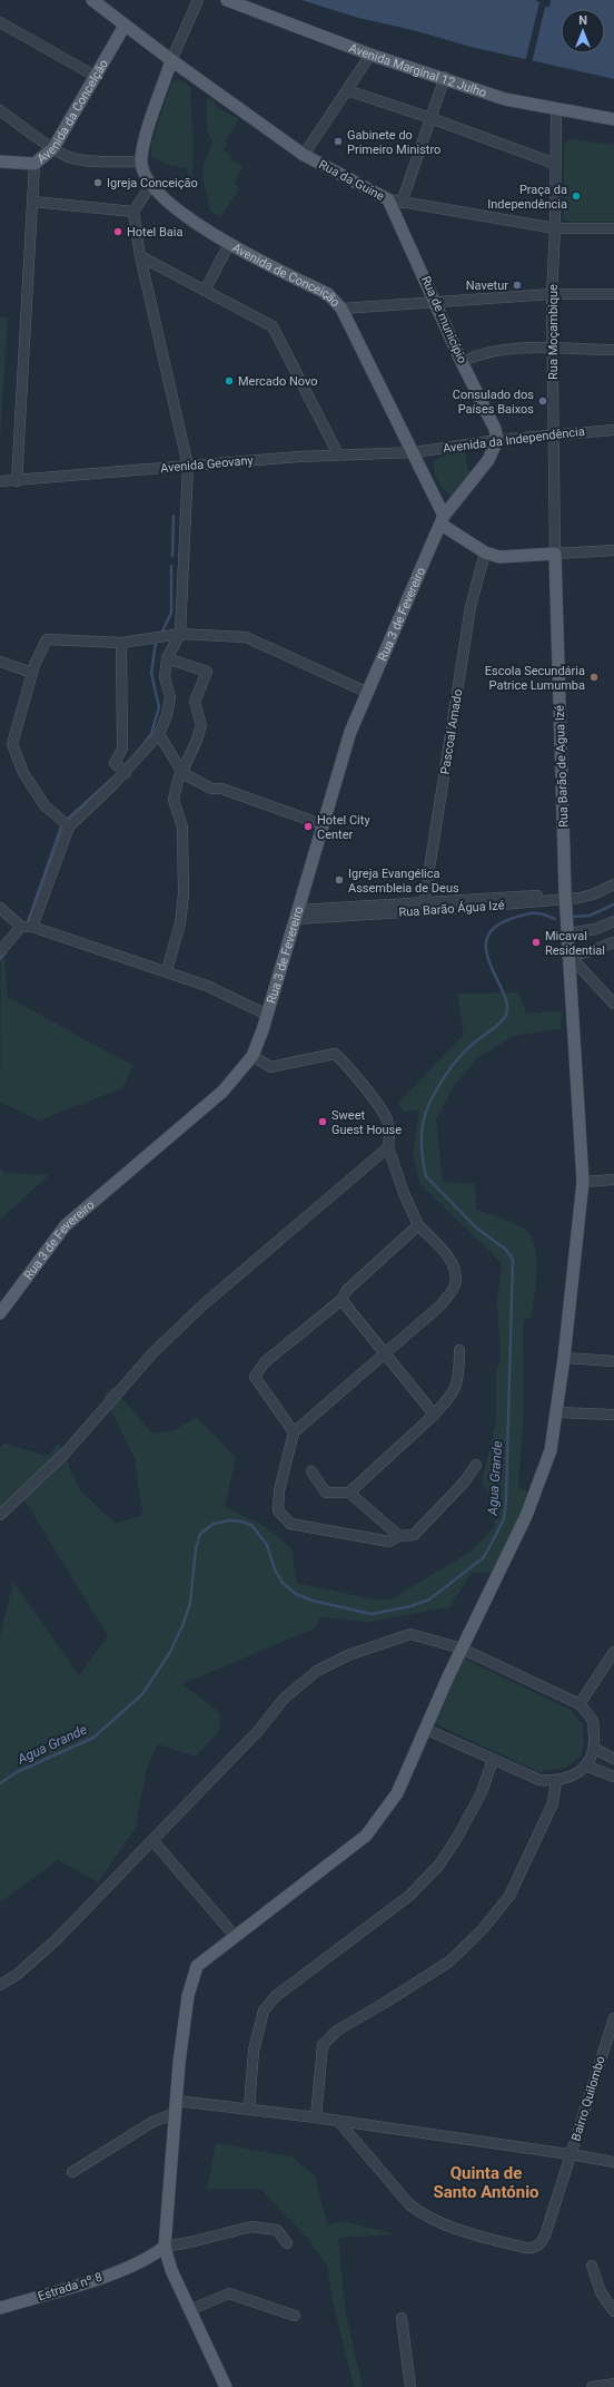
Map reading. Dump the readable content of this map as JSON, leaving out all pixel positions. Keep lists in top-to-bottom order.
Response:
{
  "streets": {
    "main road": [
      "Avenida Marginal 12 Julho",
      "Avenida da Concelção",
      "Rua da Guine",
      "Avenida de Conceição",
      "Rua de município",
      "Rua 3 de Fevereiro",
      "Rua Barão de Agua Izé",
      "Estrada nº 8"
    ],
    "street": [
      "Rua Moçambique",
      "Avenida da Independência",
      "Avenida Geovany",
      "Pascoal Amado",
      "Rua Barão Água Izé",
      "Bairro Quilombo"
    ]
  },
  "crossings": [
    ["Avenida Marginal 12 Julho", "Rua Moçambique"],
    ["Avenida da Concelção", "Rua da Guine"],
    ["Rua da Guine", "Rua de município"],
    ["Rua da Guine", "Rua Moçambique"],
    ["Avenida de Conceição", "Avenida da Independência"],
    ["Avenida de Conceição", "Avenida Geovany"],
    ["Avenida de Conceição", "Rua 3 de Fevereiro"],
    ["Rua de município", "Avenida da Independência"],
    ["Rua de município", "Rua 3 de Fevereiro"],
    ["Rua Moçambique", "Avenida da Independência"],
    ["Rua Moçambique", "Rua Barão de Agua Izé"],
    ["Avenida da Independência", "Avenida Geovany"],
    ["Avenida da Independência", "Rua 3 de Fevereiro"],
    ["Rua 3 de Fevereiro", "Rua Barão Água Izé"],
    ["Pascoal Amado", "Rua Barão Água Izé"],
    ["Rua Barão de Agua Izé", "Rua Barão Água Izé"]
  ],
  "districts": ["Quinta de Santo António"],
  "water": ["Agua Grande"],
  "places": [
    "Gabinete do Primeiro Ministro",
    "Igreja Conceição",
    "Praça da Independência",
    "Hotel Baia",
    "Navetur",
    "Mercado Novo",
    "Consulado dos Países Baixos",
    "Escola Secundária Patrice Lumumba",
    "Hotel City Center",
    "Igreja Evangélica Assembleia de Deus",
    "Micaval Residential",
    "Sweet Guest House"
  ],
  "north": "top"
}
